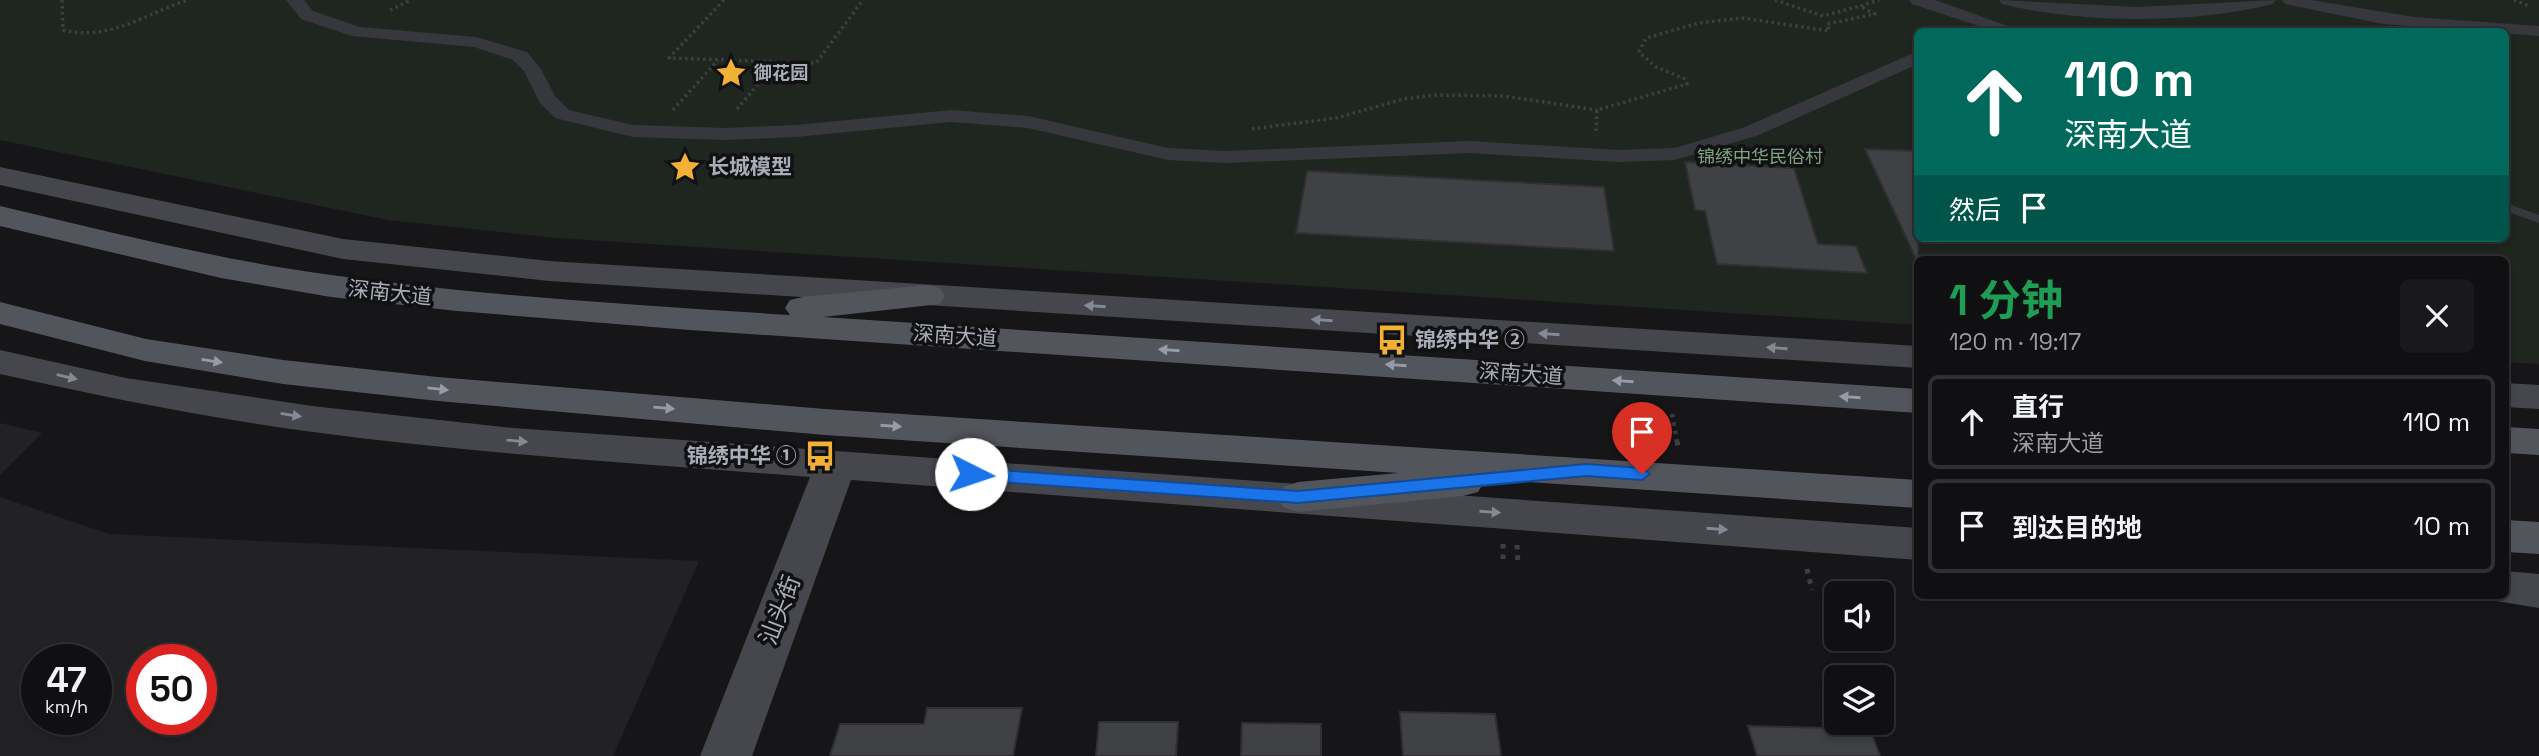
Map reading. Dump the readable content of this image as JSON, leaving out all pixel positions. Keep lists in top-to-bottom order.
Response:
{
  "streets": {
    "main road": ["深南大道", "汕头街"]
  },
  "parks": ["锦绣中华民俗村"],
  "places": {
    "place": ["御花园", "长城模型"],
    "bus stop": ["锦绣中华 ②", "锦绣中华 ①"]
  },
  "page": {
    "turn": ["110 m", "深南大道"],
    "then": "然后",
    "heading": ["1 分钟", "120 m · 19:17"],
    "list": [
      {
        "name": "直行",
        "note": "深南大道",
        "value": "110 m"
      },
      {
        "name": "到达目的地",
        "value": "10 m"
      }
    ],
    "speed": "47 km/h",
    "limit": "50"
  }
}
